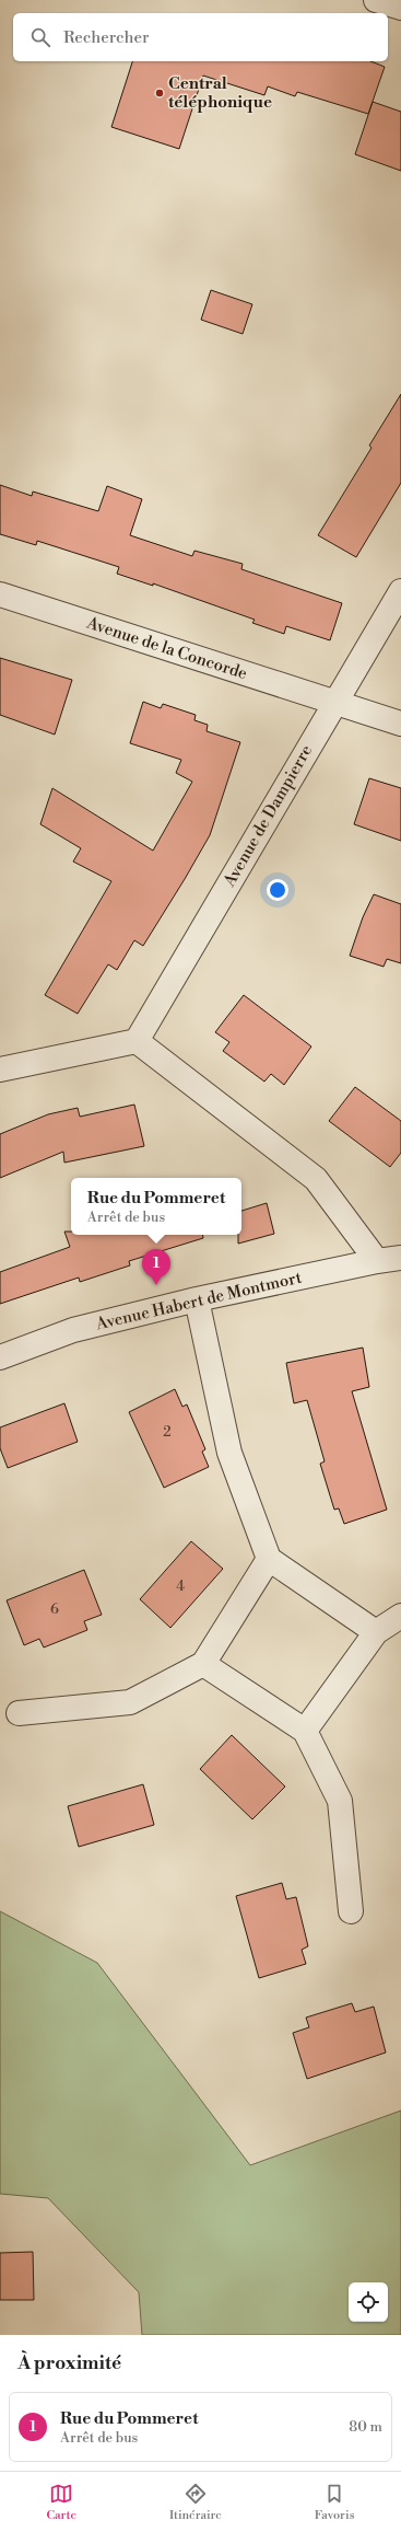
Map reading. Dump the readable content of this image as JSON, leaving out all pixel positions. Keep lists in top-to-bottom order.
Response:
{
  "streets": {
    "street": ["Avenue de la Concorde", "Avenue de Dampierre", "Avenue Habert de Montmort"]
  },
  "crossings": [
    ["Avenue de la Concorde", "Avenue de Dampierre"]
  ],
  "places": ["Central téléphonique"],
  "house_numbers": ["2", "4", "6"],
  "page": {
    "search": "Rechercher",
    "popup": ["Rue du Pommeret", "Arrêt de bus"],
    "pins": "1",
    "heading": "À proximité",
    "list": [
      {
        "mark": "1",
        "name": "Rue du Pommeret",
        "note": "Arrêt de bus",
        "value": "80 m"
      }
    ],
    "nav": ["Carte", "Itinéraire", "Favoris"]
  }
}
